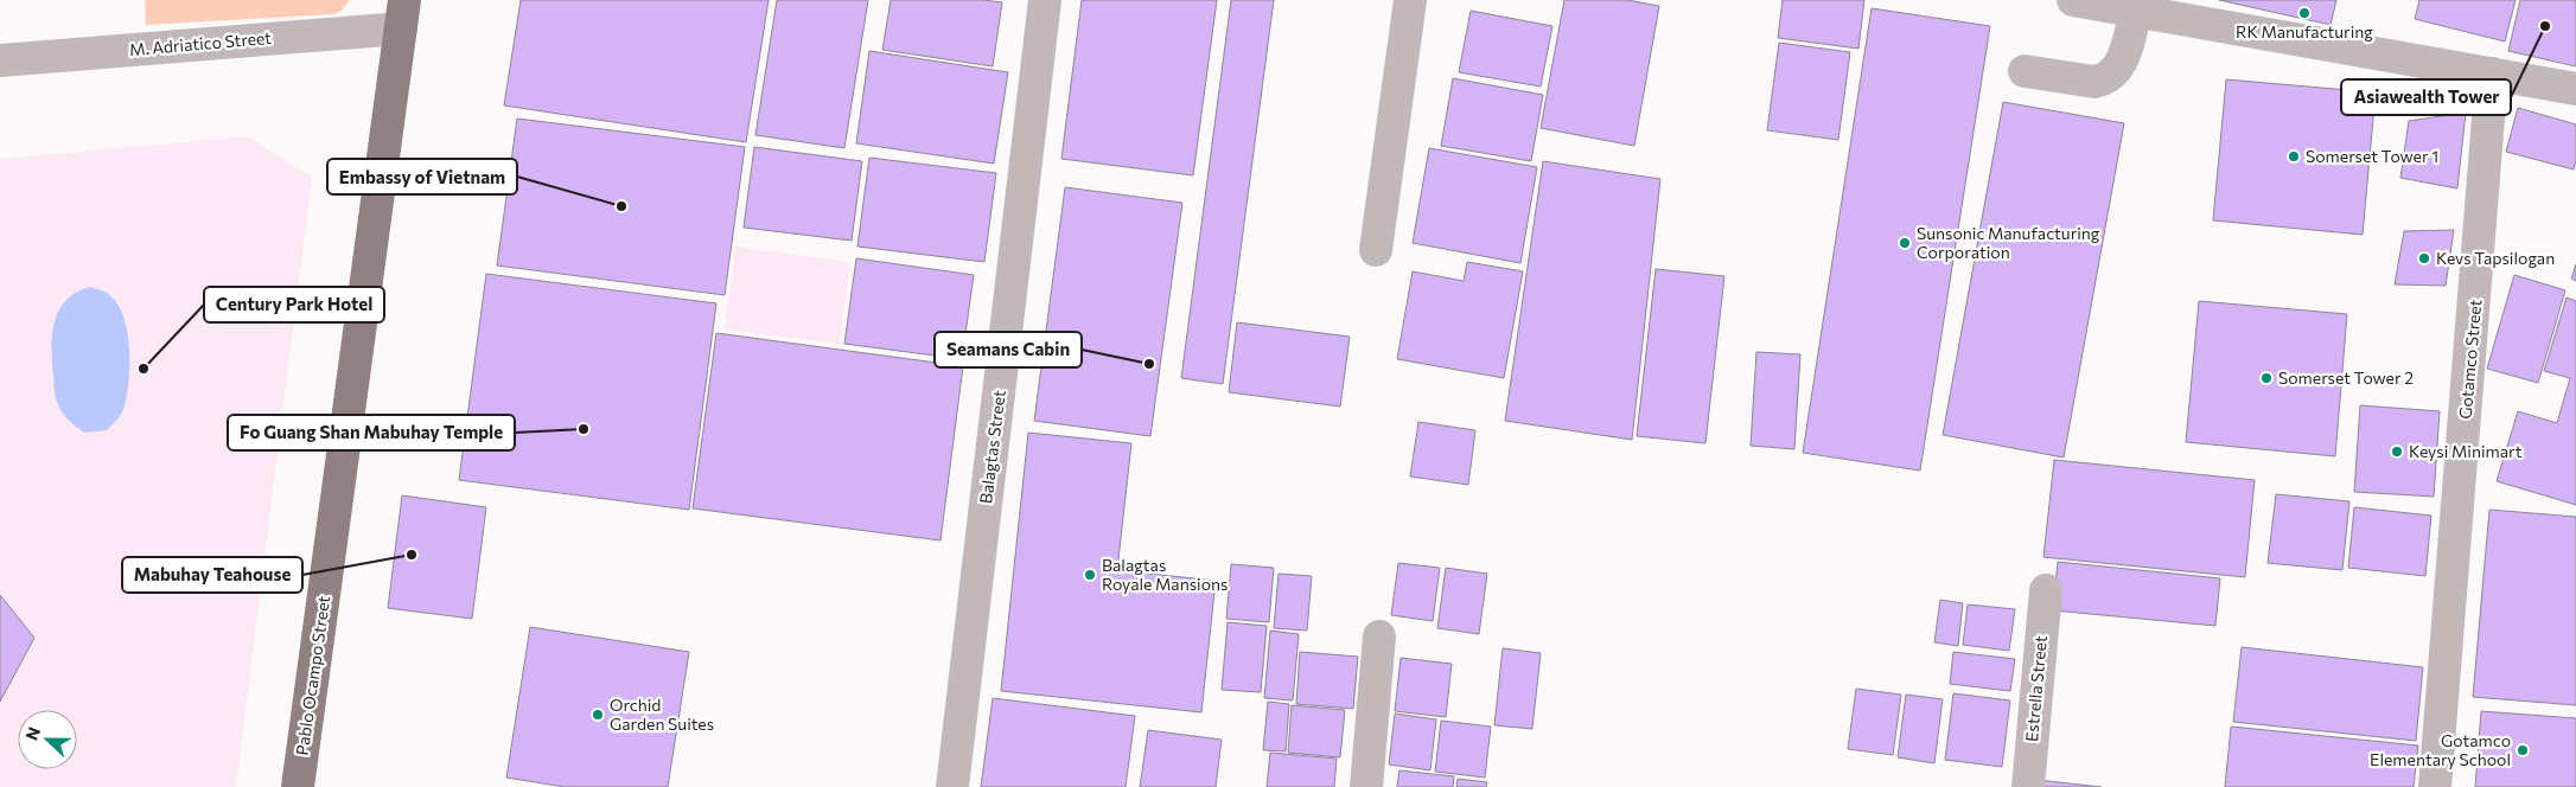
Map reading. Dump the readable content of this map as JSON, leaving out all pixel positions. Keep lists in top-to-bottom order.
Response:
{
  "streets": {
    "main road": ["Pablo Ocampo Street"],
    "street": [
      "M. Adriatico Street",
      "Gotamco Street",
      "Balagtas Street",
      "Estrella Street"
    ]
  },
  "crossings": [
    ["M. Adriatico Street", "Pablo Ocampo Street"]
  ],
  "places": [
    "RK Manufacturing",
    "Asiawealth Tower",
    "Somerset Tower 1",
    "Embassy of Vietnam",
    "Sunsonic Manufacturing Corporation",
    "Kevs Tapsilogan",
    "Seamans Cabin",
    "Century Park Hotel",
    "Somerset Tower 2",
    "Fo Guang Shan Mabuhay Temple",
    "Keysi Minimart",
    "Mabuhay Teahouse",
    "Balagtas Royale Mansions",
    "Orchid Garden Suites",
    "Gotamco Elementary School"
  ],
  "north": "left"
}
